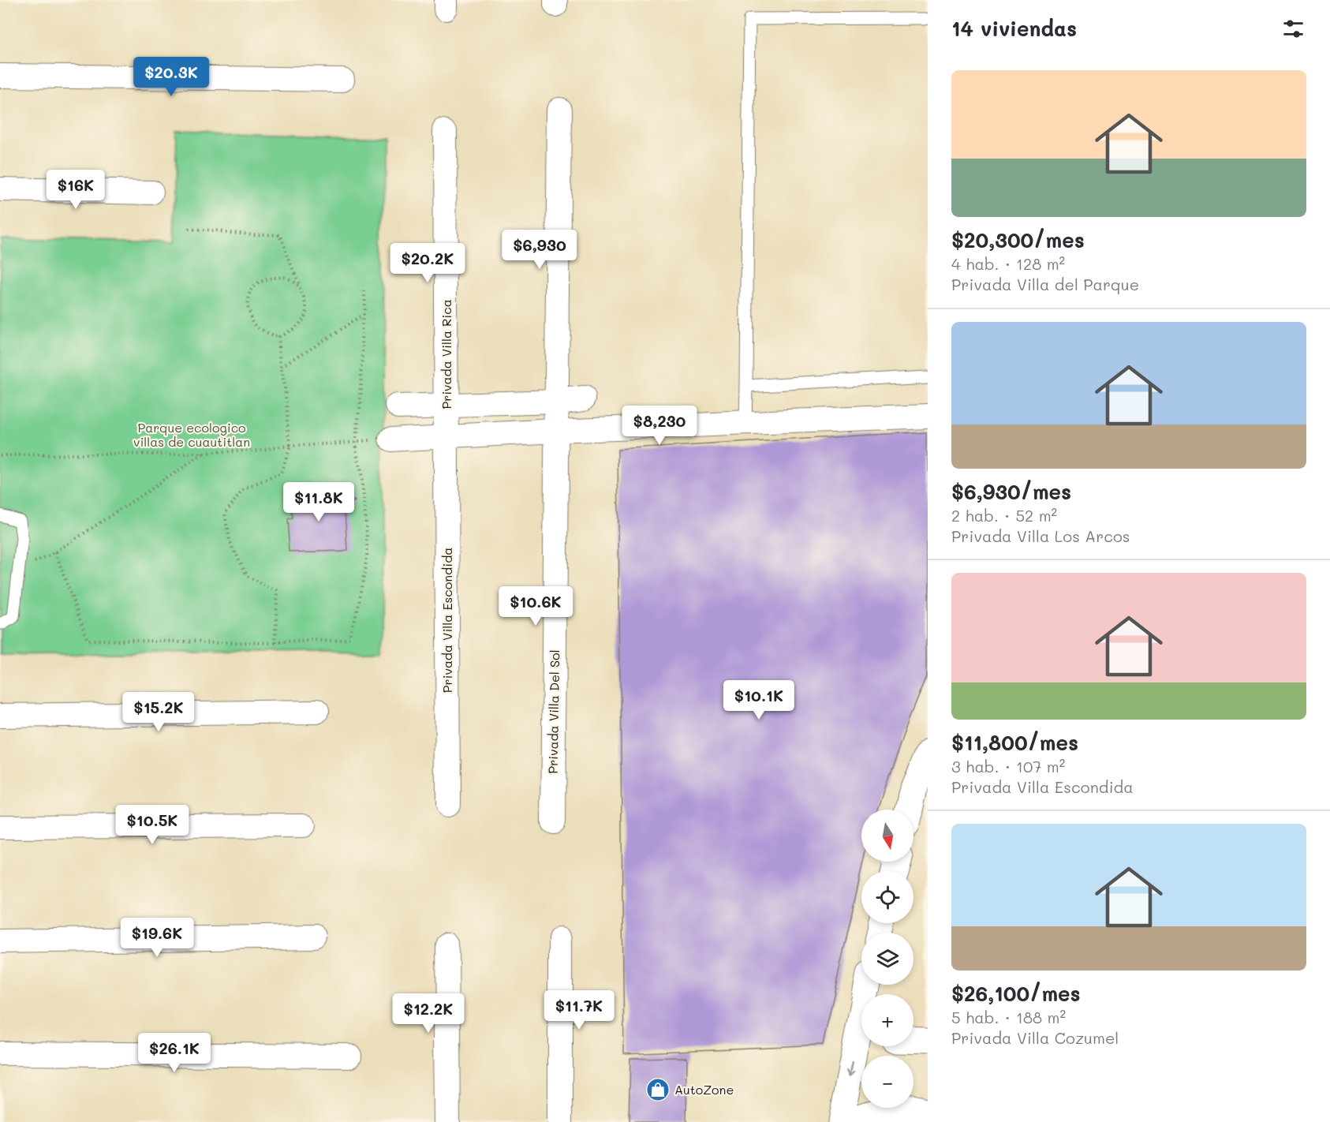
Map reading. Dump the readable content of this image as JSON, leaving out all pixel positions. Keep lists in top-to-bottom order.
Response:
{
  "streets": {
    "street": ["Privada Villa Rica", "Privada Villa Escondida", "Privada Villa Del Sol"]
  },
  "crossings": [
    ["Privada Villa Rica", "Privada Villa Escondida"]
  ],
  "parks": ["Parque ecologico villas de cuautitlan"],
  "places": {
    "shop": ["AutoZone"]
  },
  "north": "bottom",
  "page": {
    "heading": "14 viviendas",
    "price": [
      "$20.3K",
      "$16K",
      "$6,930",
      "$20.2K",
      "$8,230",
      "$11.8K",
      "$10.6K",
      "$10.1K",
      "$15.2K",
      "$10.5K",
      "$19.6K",
      "$11.7K",
      "$12.2K",
      "$26.1K"
    ],
    "list": [
      {
        "name": "$20,300/mes",
        "note": "4 hab. · 128 m² · Privada Villa del Parque"
      },
      {
        "name": "$6,930/mes",
        "note": "2 hab. · 52 m² · Privada Villa Los Arcos"
      },
      {
        "name": "$11,800/mes",
        "note": "3 hab. · 107 m² · Privada Villa Escondida"
      },
      {
        "name": "$26,100/mes",
        "note": "5 hab. · 188 m² · Privada Villa Cozumel"
      }
    ],
    "map_buttons": ["+", "−"]
  }
}
